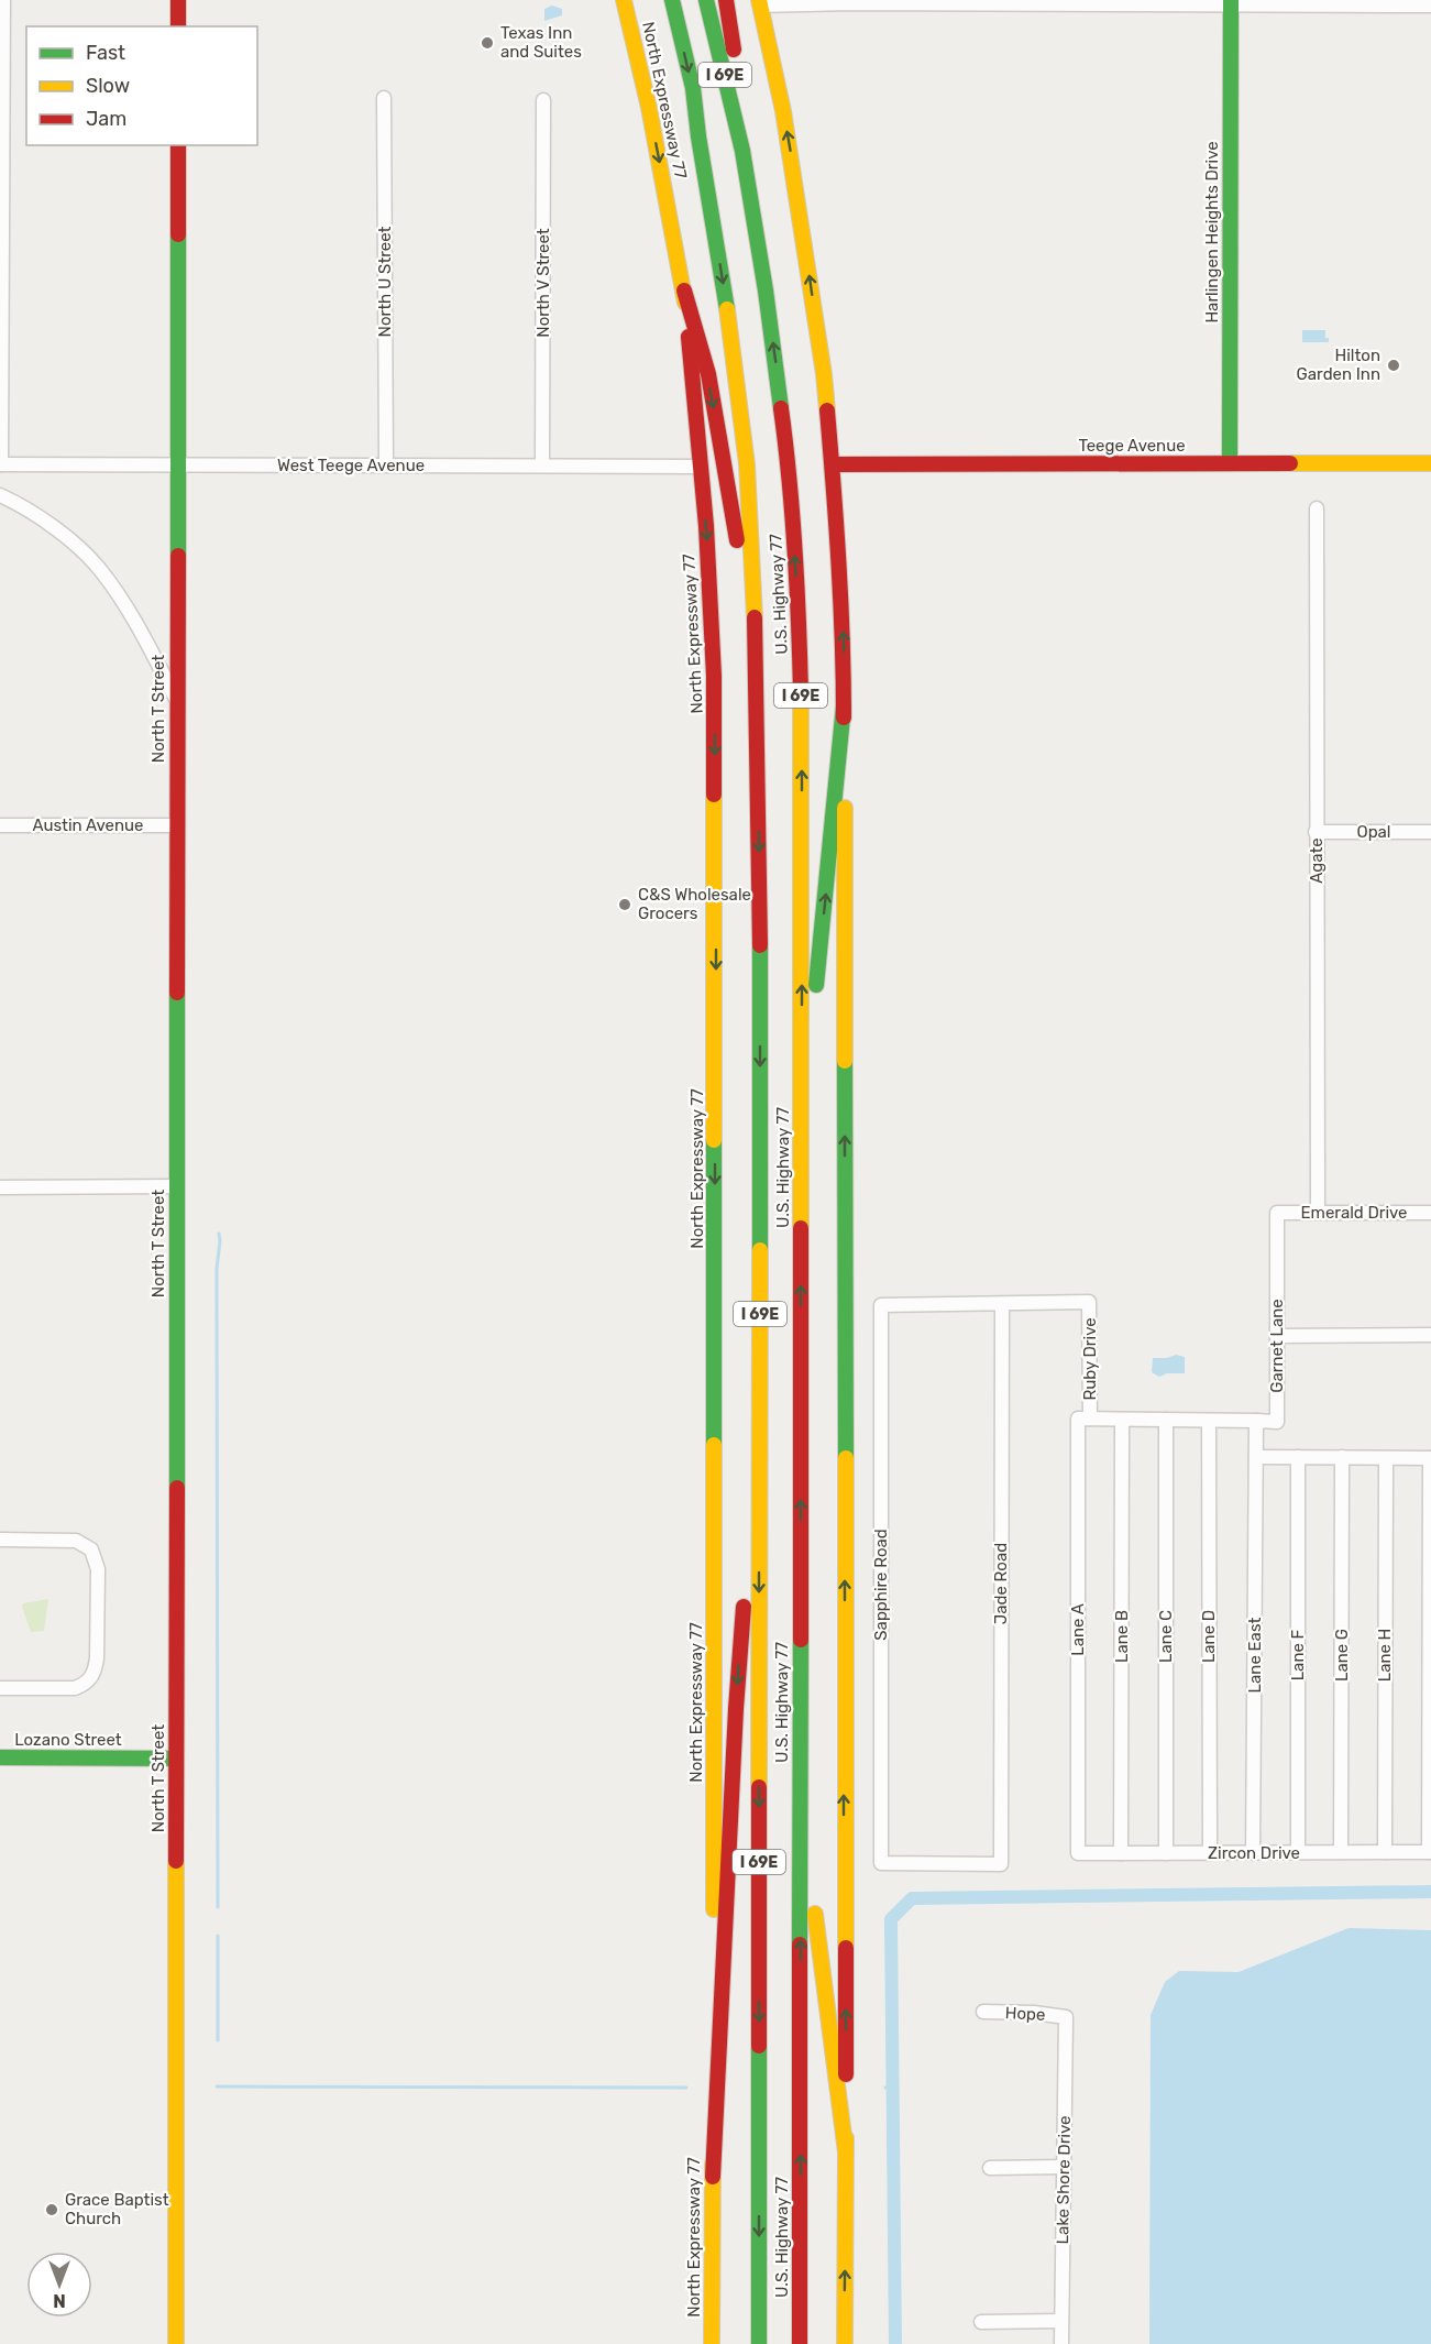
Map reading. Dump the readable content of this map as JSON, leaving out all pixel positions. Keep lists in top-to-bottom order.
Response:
{
  "streets": {
    "main road": [
      "I 69E",
      "North Expressway 77",
      "Harlingen Heights Drive",
      "Teege Avenue",
      "U.S. Highway 77",
      "North T Street",
      "Lozano Street"
    ],
    "street": [
      "North U Street",
      "North V Street",
      "West Teege Avenue",
      "Austin Avenue",
      "Opal",
      "Agate",
      "Emerald Drive",
      "Garnet Lane",
      "Ruby Drive",
      "Jade Road",
      "Sapphire Road",
      "Lane A",
      "Lane B",
      "Lane C",
      "Lane D",
      "Lane East",
      "Lane F",
      "Lane G",
      "Lane H",
      "Zircon Drive",
      "Hope",
      "Lake Shore Drive"
    ]
  },
  "crossings": [
    ["North Expressway 77", "West Teege Avenue"],
    ["Harlingen Heights Drive", "Teege Avenue"],
    ["North U Street", "West Teege Avenue"],
    ["North V Street", "West Teege Avenue"],
    ["West Teege Avenue", "North T Street"],
    ["North T Street", "Austin Avenue"],
    ["North T Street", "Lozano Street"],
    ["Opal", "Agate"],
    ["Agate", "Emerald Drive"],
    ["Emerald Drive", "Garnet Lane"],
    ["Garnet Lane", "Ruby Drive"],
    ["Ruby Drive", "Jade Road"],
    ["Ruby Drive", "Sapphire Road"],
    ["Ruby Drive", "Lane A"],
    ["Ruby Drive", "Lane B"],
    ["Ruby Drive", "Lane C"],
    ["Ruby Drive", "Lane D"],
    ["Jade Road", "Sapphire Road"],
    ["Lane A", "Zircon Drive"],
    ["Lane B", "Zircon Drive"],
    ["Lane C", "Zircon Drive"],
    ["Lane D", "Zircon Drive"],
    ["Lane East", "Zircon Drive"],
    ["Lane F", "Zircon Drive"],
    ["Lane G", "Zircon Drive"],
    ["Lane H", "Zircon Drive"],
    ["Hope", "Lake Shore Drive"]
  ],
  "places": [
    "Texas Inn and Suites",
    "Hilton Garden Inn",
    "C&S Wholesale Grocers",
    "Grace Baptist Church"
  ],
  "legend": ["Fast", "Slow", "Jam"],
  "north": "bottom"
}
